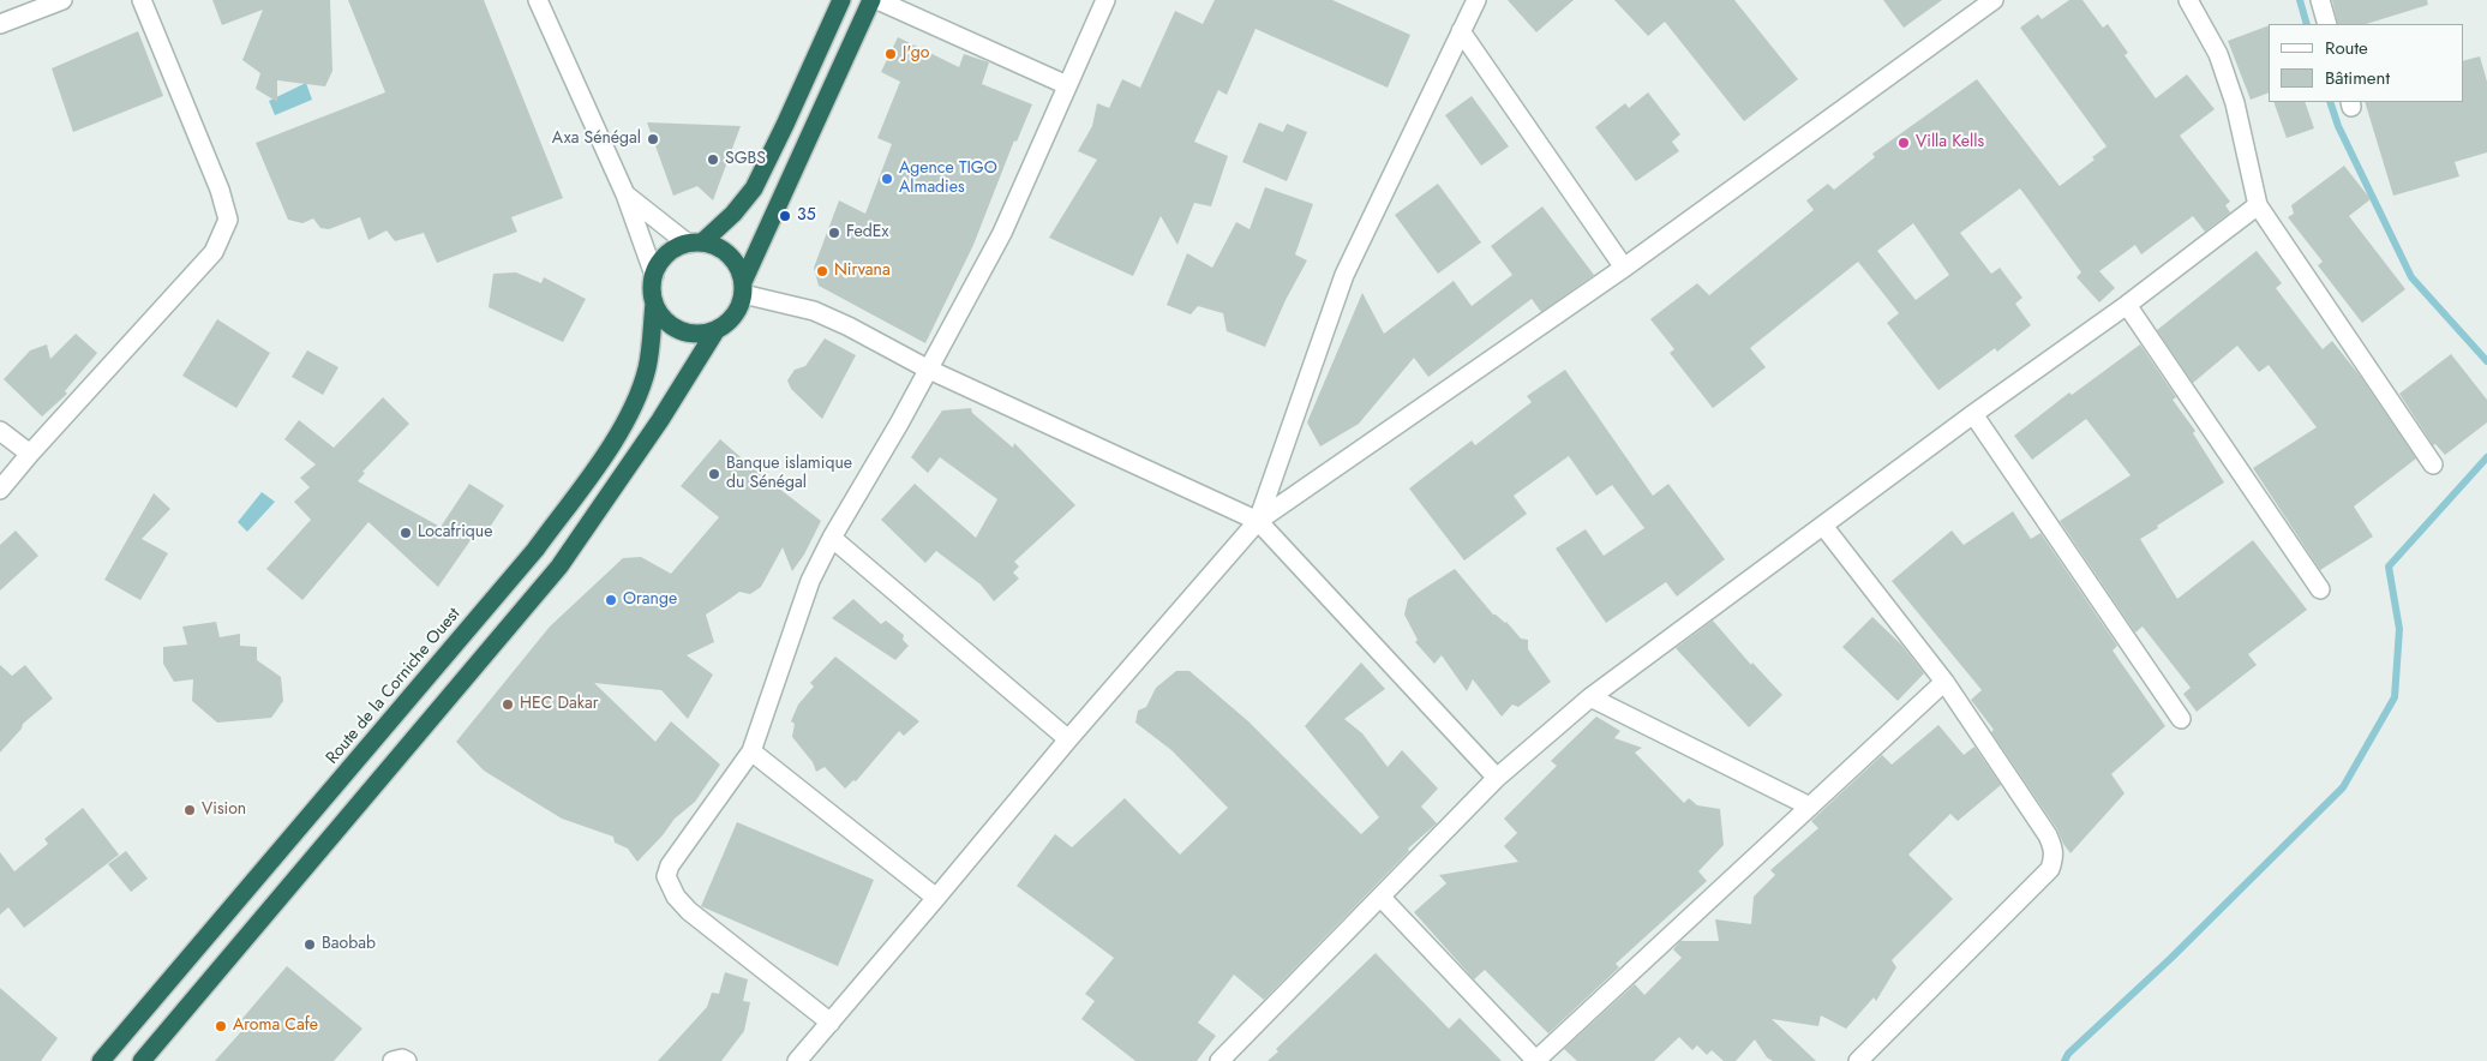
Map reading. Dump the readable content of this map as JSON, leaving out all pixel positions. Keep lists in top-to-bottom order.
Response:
{
  "streets": {
    "highway": ["Route de la Corniche Ouest"]
  },
  "places": [
    "J'go",
    "Axa Sénégal",
    "Villa Kells",
    "SGBS",
    "Agence TIGO Almadies",
    "35",
    "FedEx",
    "Nirvana",
    "Banque islamique du Sénégal",
    "Locafrique",
    "Orange",
    "HEC Dakar",
    "Vision",
    "Baobab",
    "Aroma Cafe"
  ],
  "legend": ["Route", "Bâtiment"]
}
